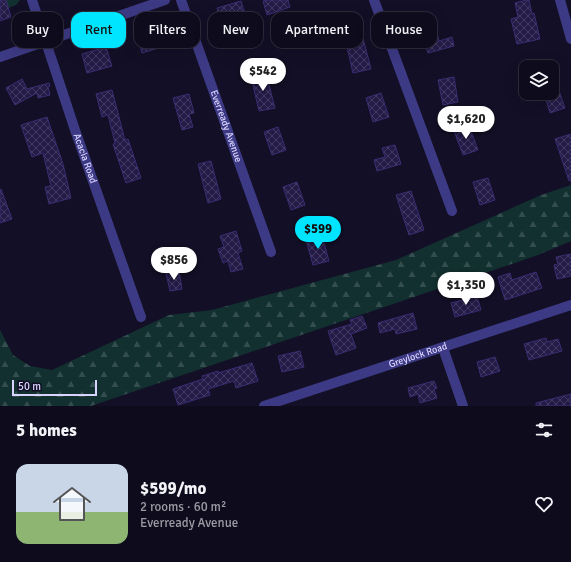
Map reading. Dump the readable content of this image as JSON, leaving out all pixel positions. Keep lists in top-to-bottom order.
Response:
{
  "streets": {
    "street": ["Everready Avenue", "Acacia Road", "Greylock Road"]
  },
  "scale_bar": "50 m",
  "page": {
    "chip": [
      "Buy",
      "Rent",
      "Filters",
      "New",
      "Apartment",
      "House"
    ],
    "price": [
      "$542",
      "$1,620",
      "$599",
      "$856",
      "$1,350"
    ],
    "scale": "50 m",
    "heading": "5 homes",
    "list": [
      {
        "name": "$599/mo",
        "note": "2 rooms · 60 m² · Everready Avenue"
      }
    ]
  }
}
